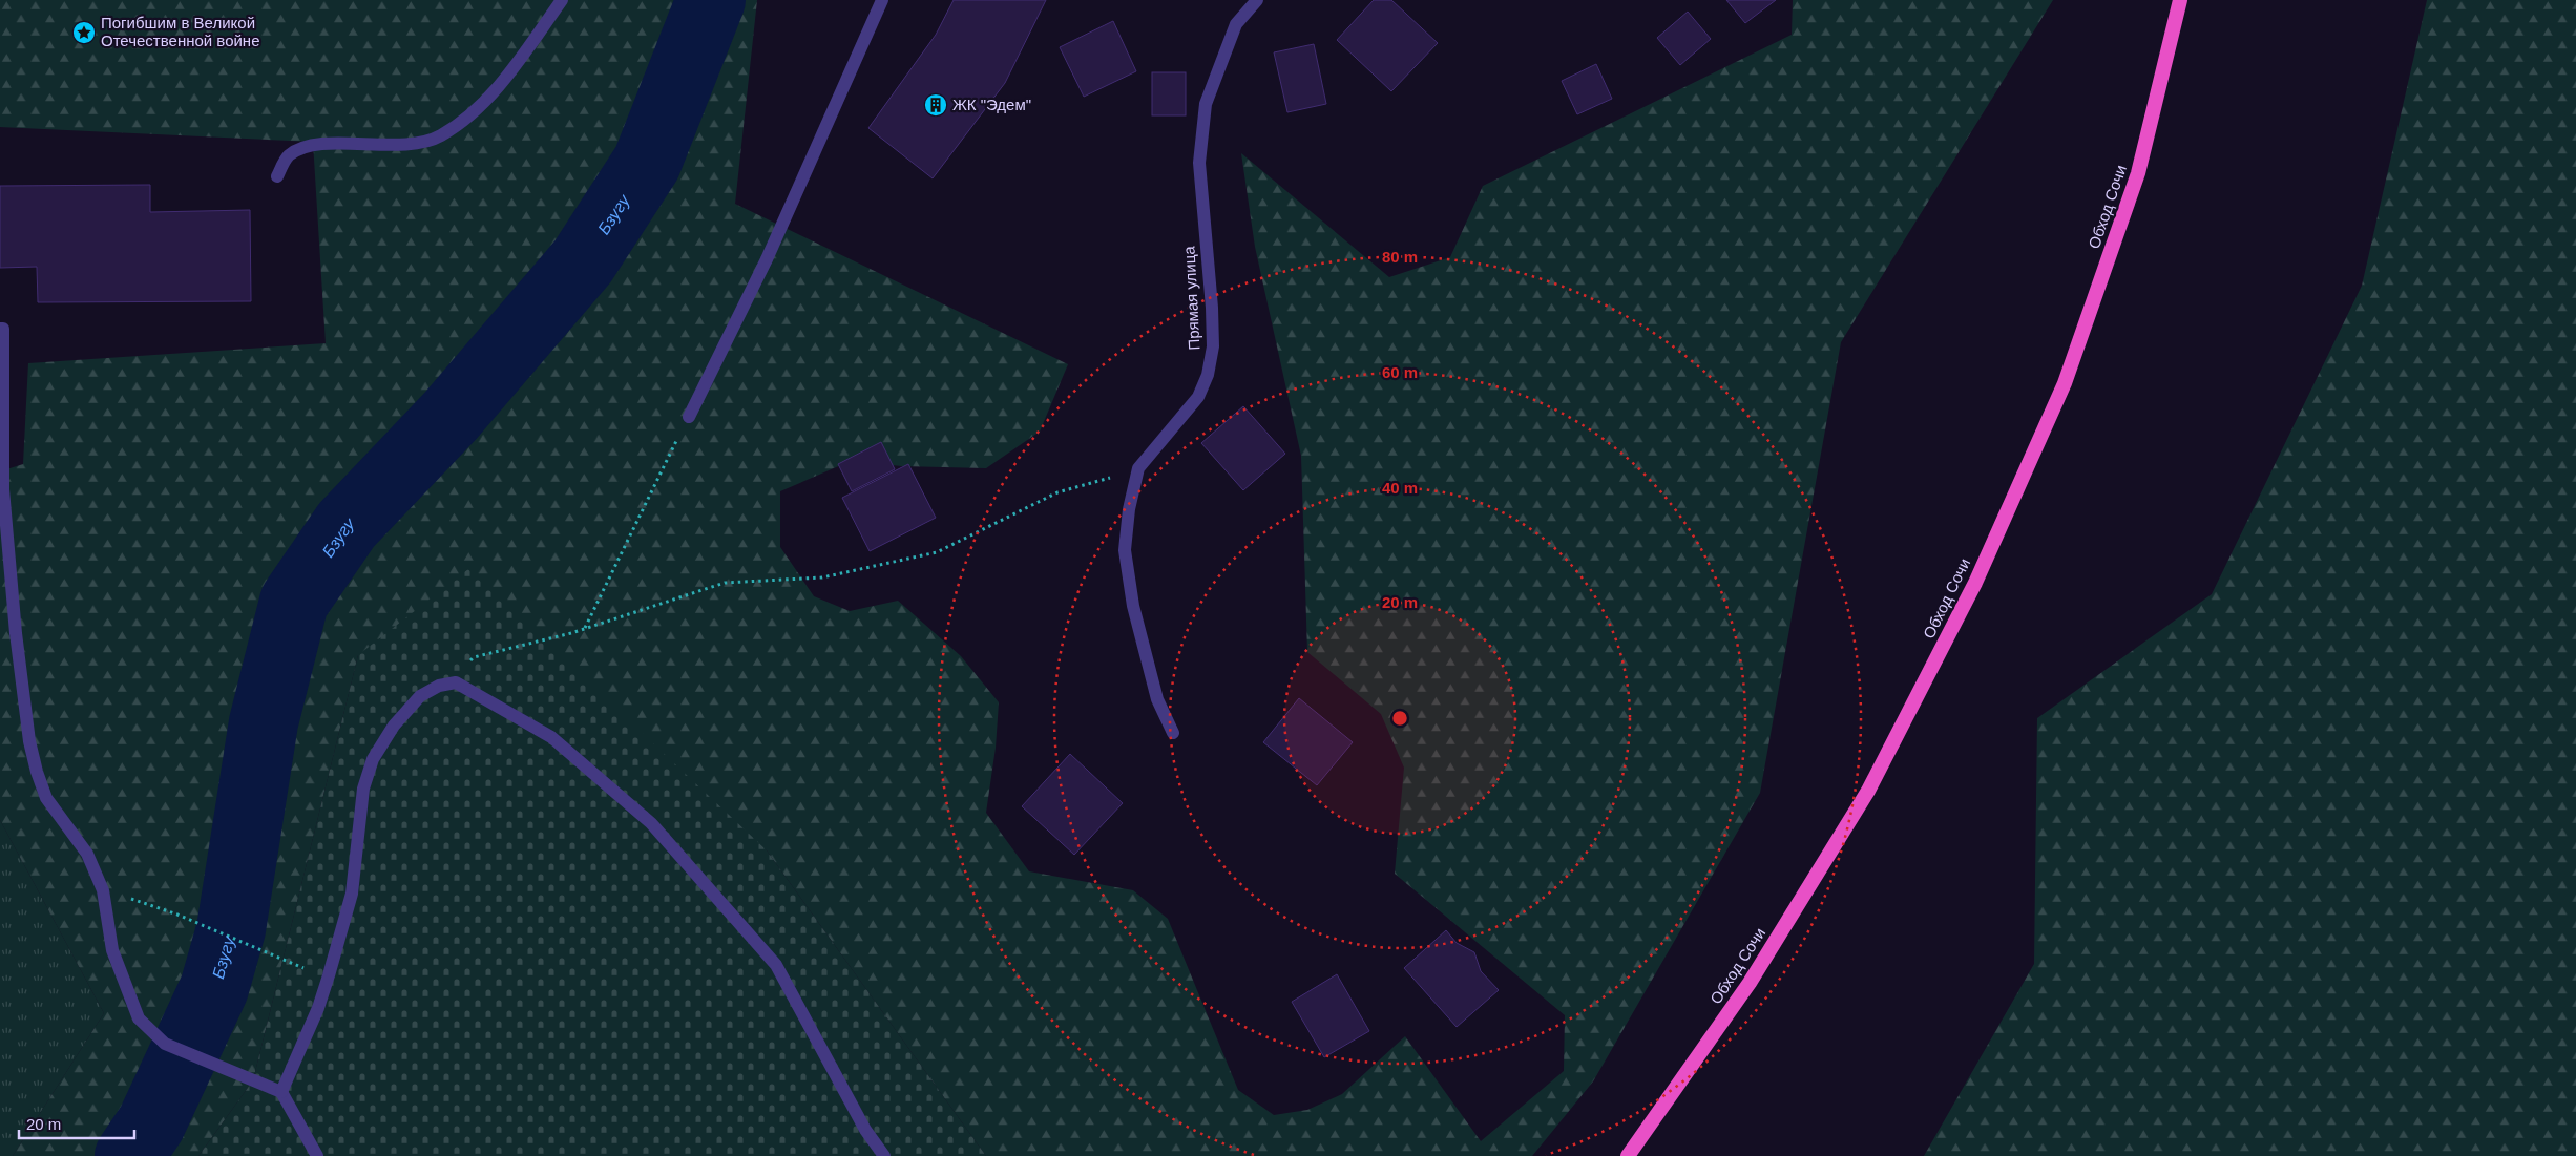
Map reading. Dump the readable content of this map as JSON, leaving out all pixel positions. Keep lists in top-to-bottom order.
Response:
{
  "streets": {
    "highway": ["Обход Сочи"],
    "street": ["Прямая улица"]
  },
  "water": ["Бзугу"],
  "places": {
    "place": ["Погибшим в Великой Отечественной войне"],
    "building": ["ЖК \"Эдем\""]
  },
  "scale_bar": "20 m",
  "rings": [
    "80 m",
    "60 m",
    "40 m",
    "20 m"
  ]
}
